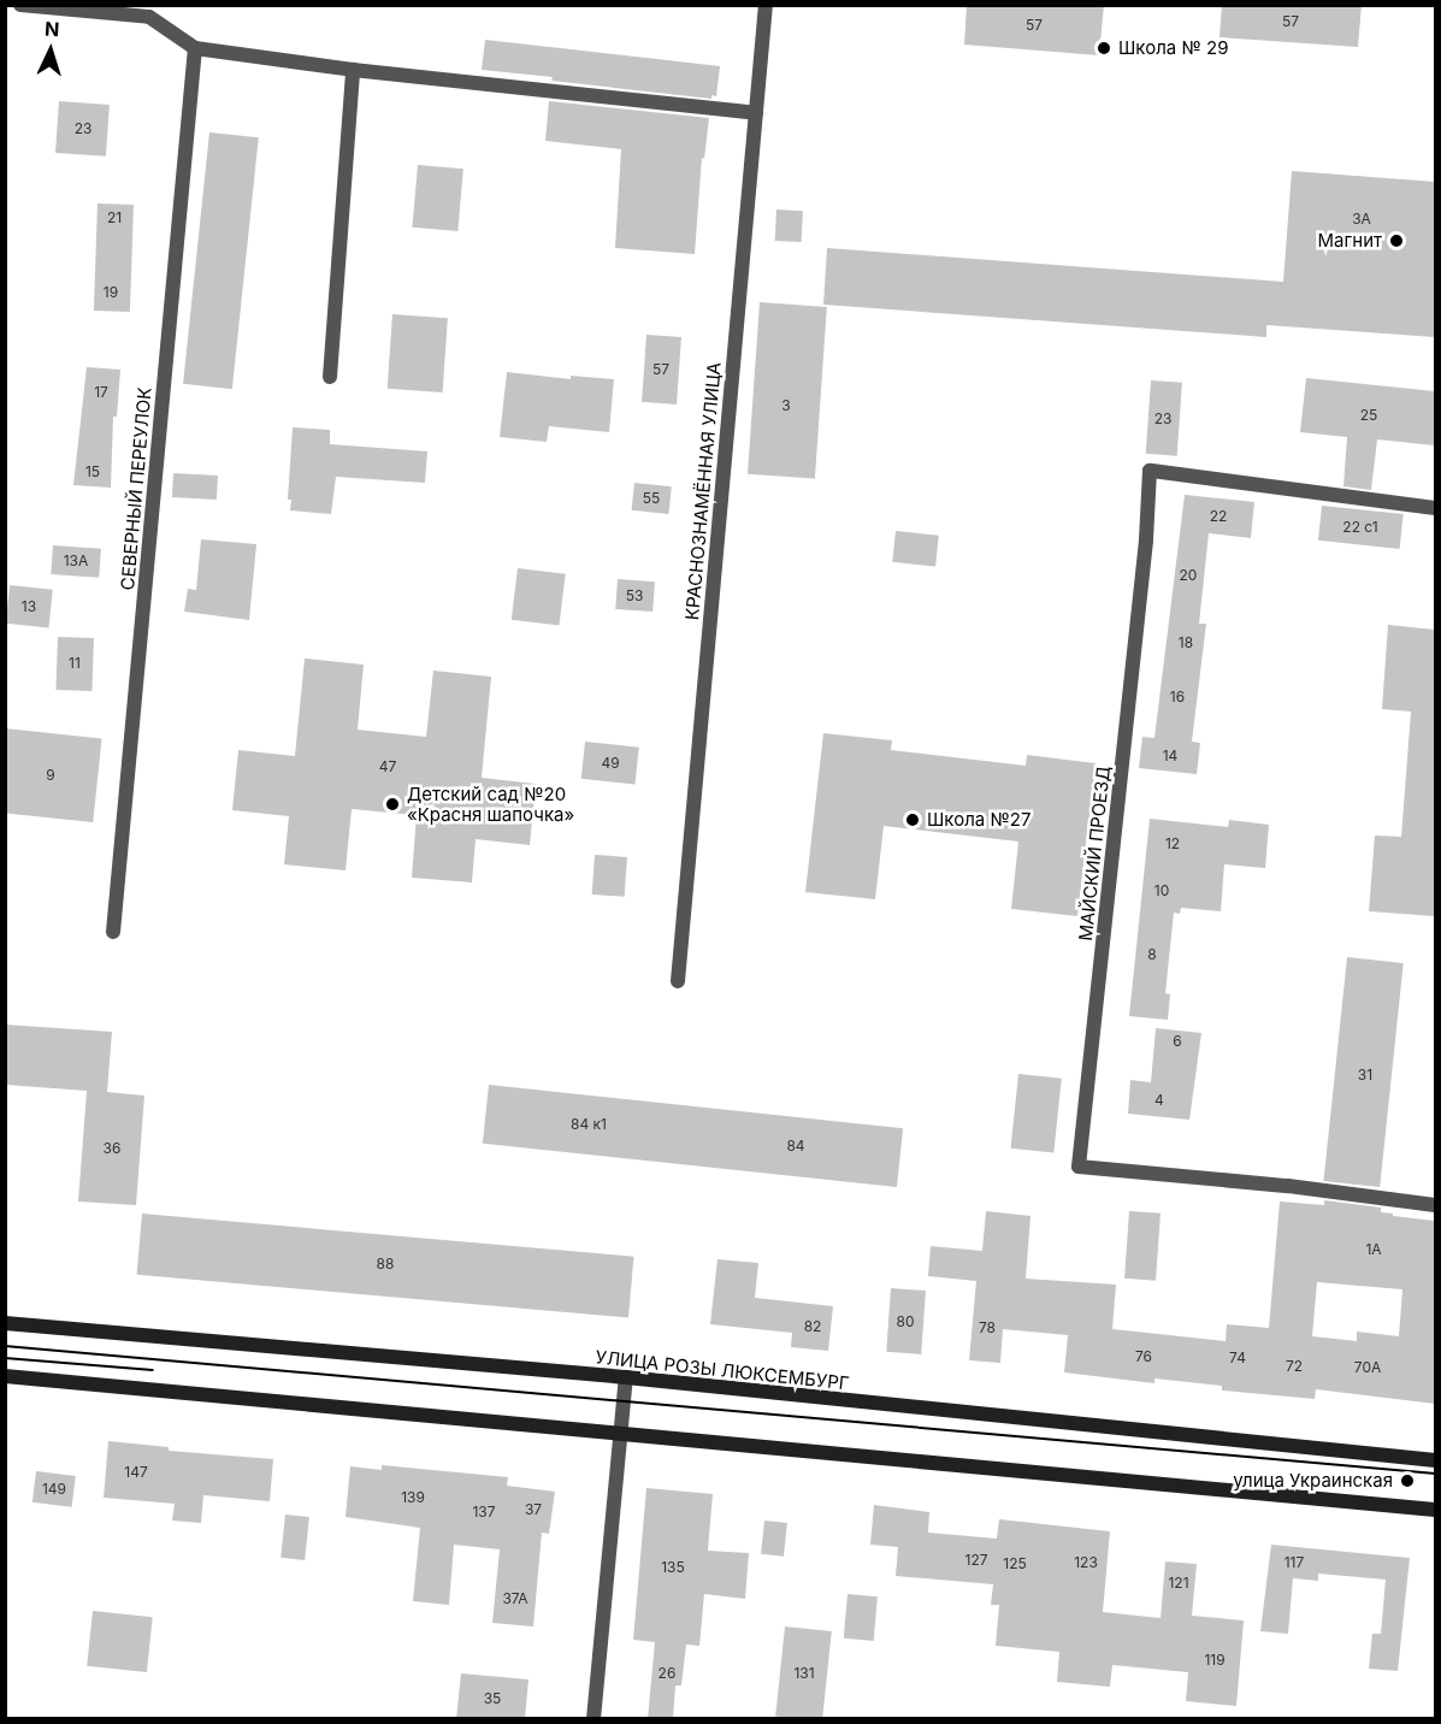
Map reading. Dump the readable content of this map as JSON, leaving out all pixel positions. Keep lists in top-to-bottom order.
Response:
{
  "streets": {
    "street": [
      "СЕВЕРНЫЙ ПЕРЕУЛОК",
      "КРАСНОЗНАМЁННАЯ УЛИЦА",
      "МАЙСКИЙ ПРОЕЗД",
      "УЛИЦА РОЗЫ ЛЮКСЕМБУРГ"
    ]
  },
  "places": [
    "Школа № 29",
    "Магнит",
    "Детский сад №20 «Красня шапочка»",
    "Школа №27",
    "улица Украинская"
  ],
  "house_numbers": [
    "57",
    "57",
    "23",
    "21",
    "3А",
    "19",
    "57",
    "17",
    "3",
    "25",
    "23",
    "15",
    "55",
    "22",
    "22 с1",
    "13А",
    "20",
    "53",
    "13",
    "18",
    "11",
    "16",
    "14",
    "49",
    "47",
    "9",
    "12",
    "10",
    "8",
    "6",
    "31",
    "4",
    "84 к1",
    "84",
    "36",
    "1А",
    "88",
    "80",
    "82",
    "78",
    "76",
    "74",
    "72",
    "70А",
    "147",
    "149",
    "139",
    "37",
    "137",
    "127",
    "123",
    "117",
    "125",
    "135",
    "121",
    "37А",
    "119",
    "26",
    "131",
    "35"
  ],
  "north": "top"
}
